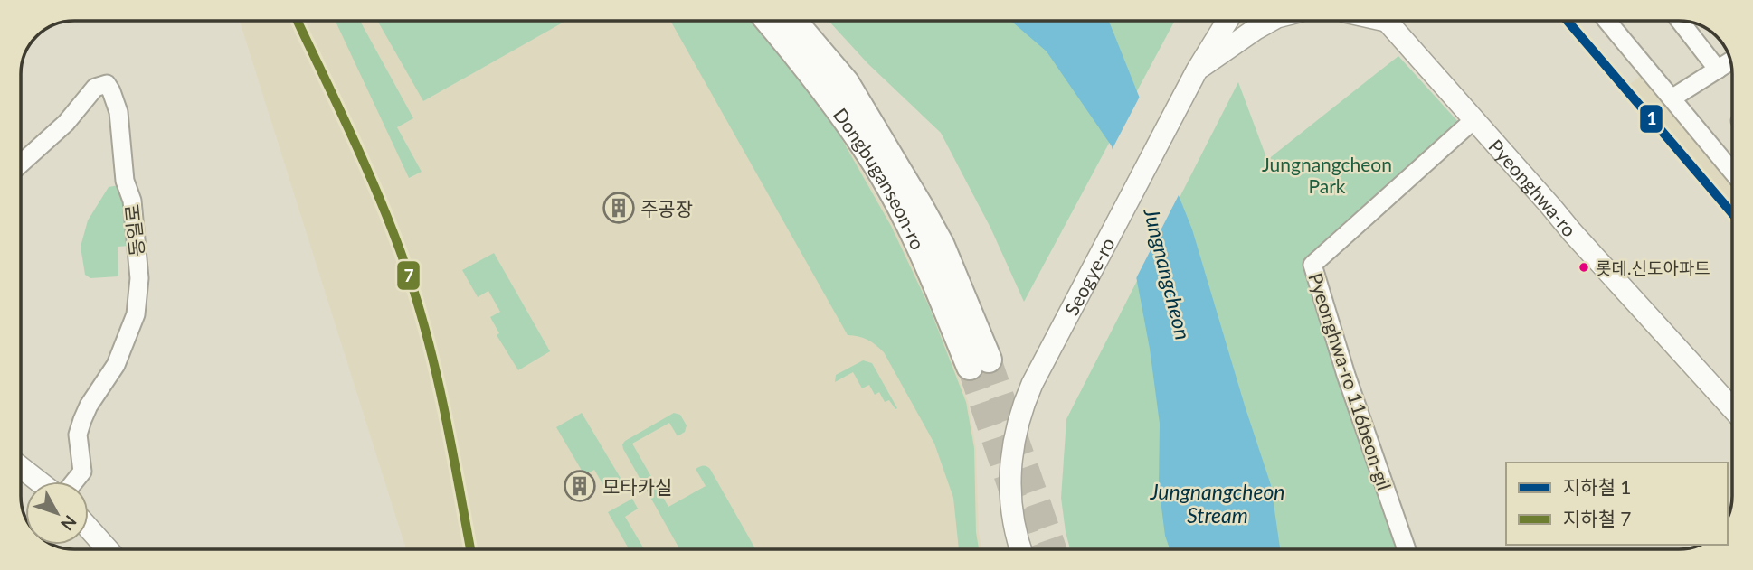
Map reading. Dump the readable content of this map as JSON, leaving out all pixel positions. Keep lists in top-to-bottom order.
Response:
{
  "streets": {
    "highway": ["Dongbuganseon-ro"],
    "main road": ["Pyeonghwa-ro", "Seogye-ro"],
    "street": ["동일로", "Pyeonghwa-ro 116beon-gil"]
  },
  "crossings": [
    ["Pyeonghwa-ro", "Pyeonghwa-ro 116beon-gil"]
  ],
  "water": ["Jungnangcheon", "Jungnangcheon Stream"],
  "parks": ["Jungnangcheon Park"],
  "places": {
    "building": ["주공장", "모타카실"],
    "other": ["롯데.신도아파트"]
  },
  "lines": ["metro line 1", "metro line 7"],
  "legend": ["지하철 1", "지하철 7"],
  "north": "bottom right"
}
